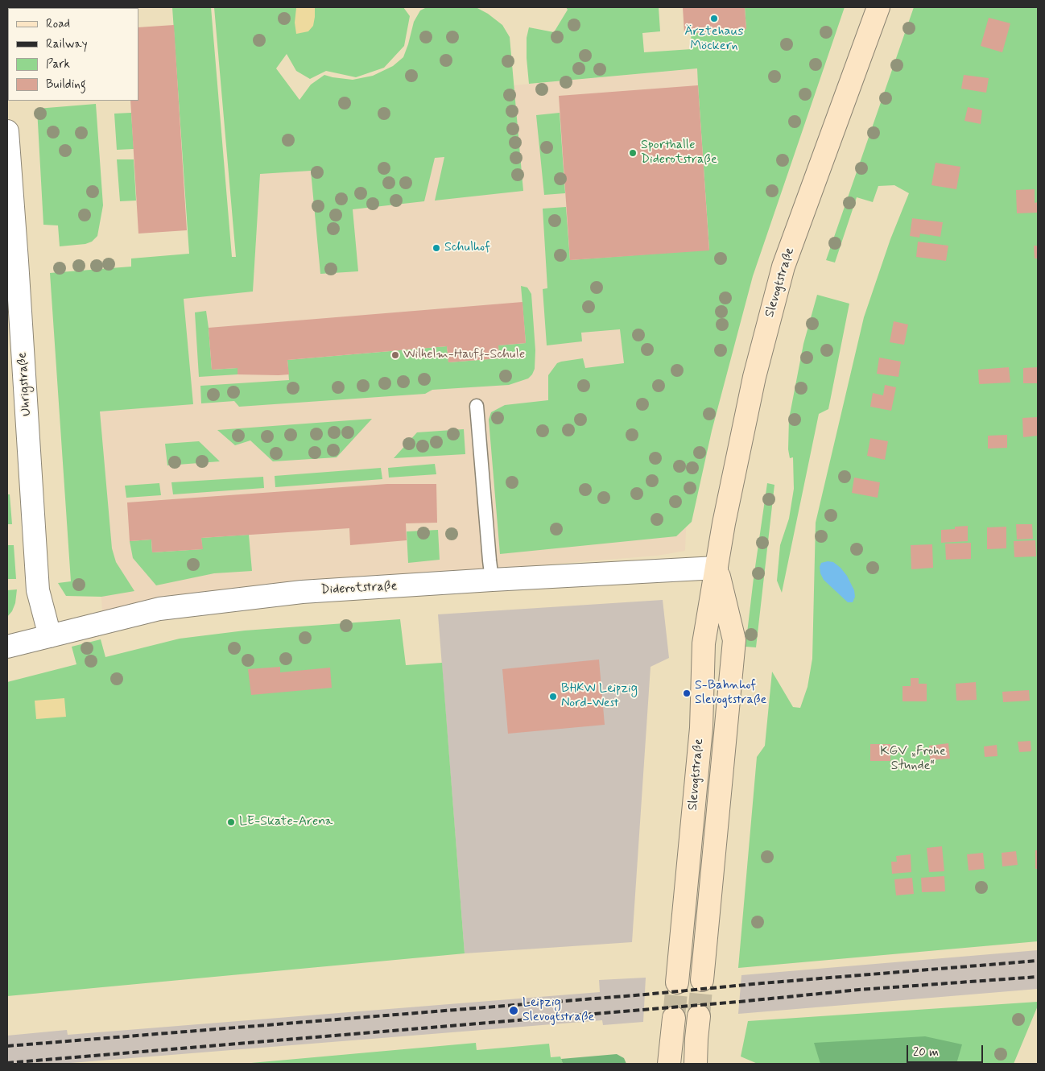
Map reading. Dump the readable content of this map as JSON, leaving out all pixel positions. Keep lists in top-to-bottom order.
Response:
{
  "streets": {
    "main road": ["Slevogtstraße"],
    "street": ["Uhrigstraße", "Diderotstraße"]
  },
  "crossings": [
    ["Slevogtstraße", "Diderotstraße"],
    ["Uhrigstraße", "Diderotstraße"]
  ],
  "parks": ["KGV „Frohe Stunde“"],
  "places": [
    "Ärztehaus Möckern",
    "Sporthalle Diderotstraße",
    "Schulhof",
    "Wilhelm-Hauff-Schule",
    "S-Bahnhof Slevogtstraße",
    "BHKW Leipzig Nord-West",
    "LE-Skate-Arena",
    "Leipzig Slevogtstraße"
  ],
  "legend": [
    "Road",
    "Railway",
    "Park",
    "Building"
  ],
  "scale_bar": "20 m"
}
